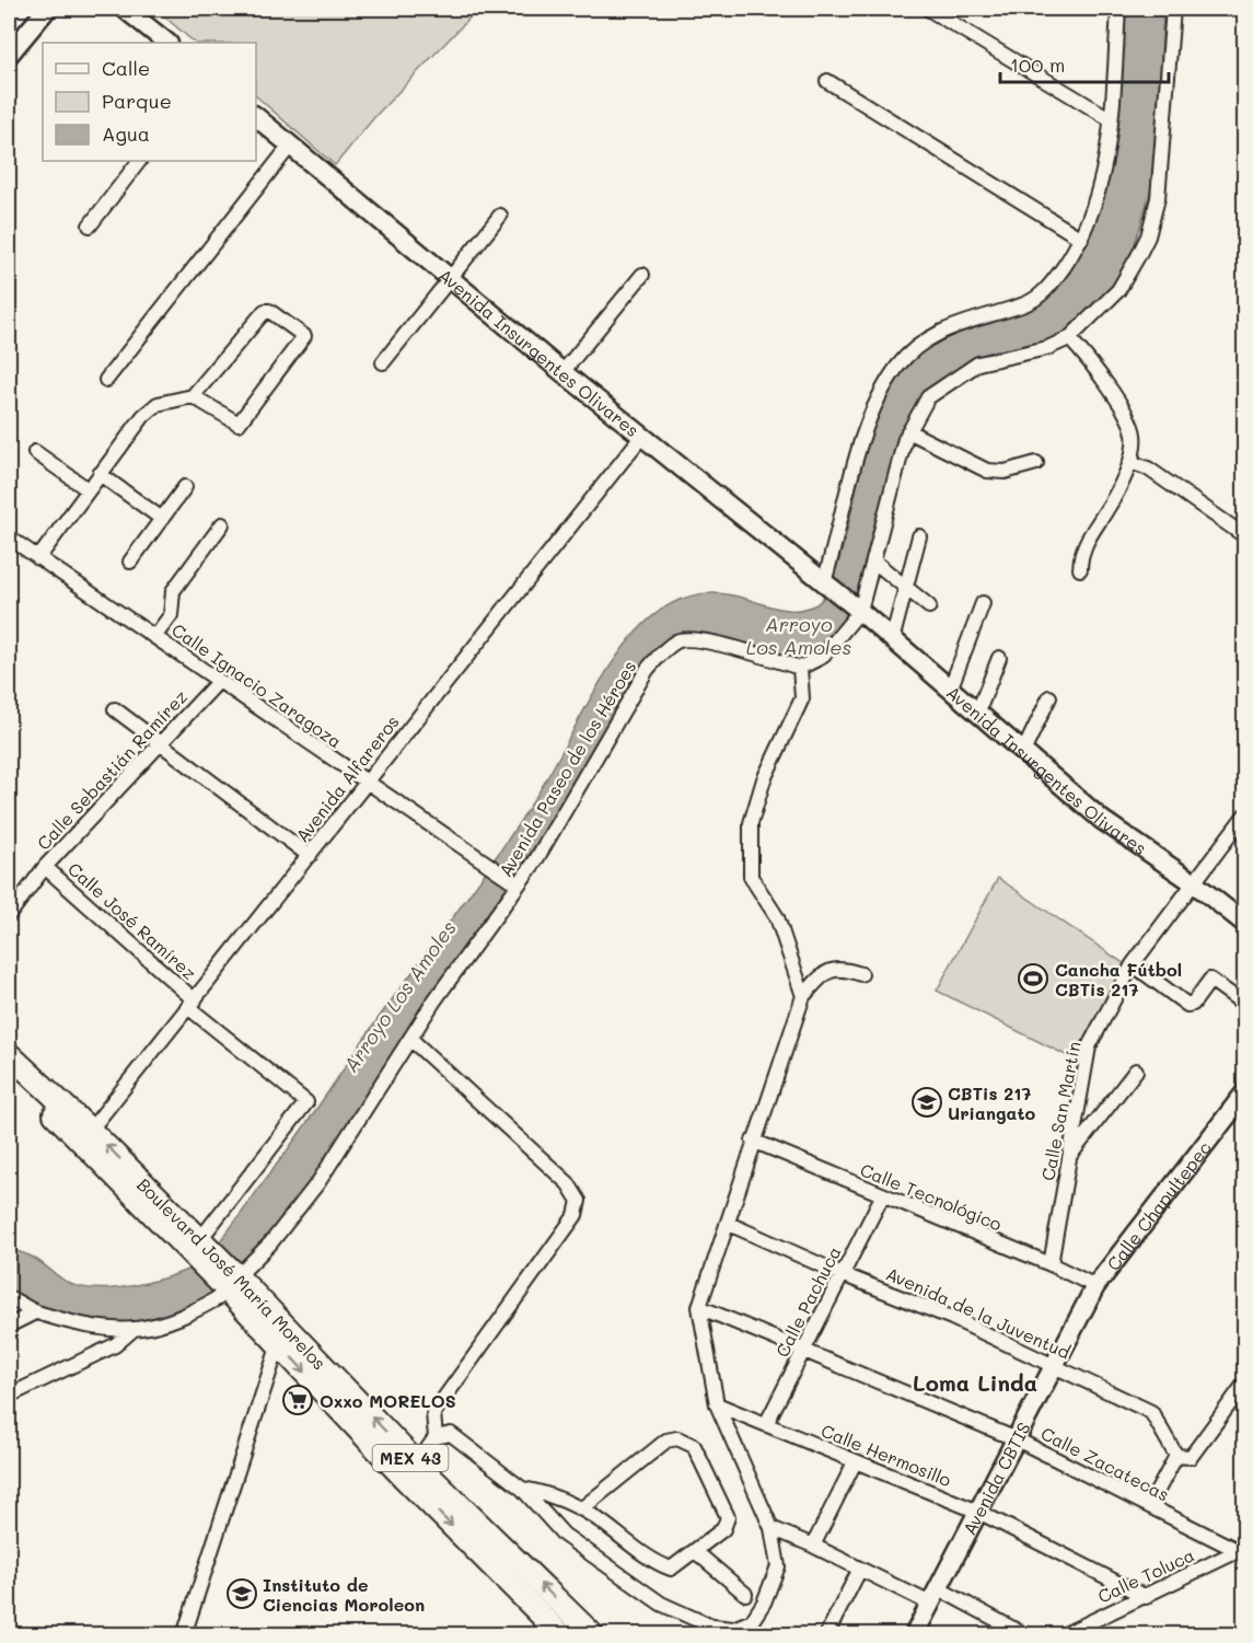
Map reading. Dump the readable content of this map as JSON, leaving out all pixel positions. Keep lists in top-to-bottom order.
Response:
{
  "streets": {
    "main road": ["Boulevard José María Morelos", "MEX 43"],
    "street": [
      "Avenida Insurgentes Olivares",
      "Calle Ignacio Zaragoza",
      "Avenida Paseo de los Héroes",
      "Calle Sebastián Ramírez",
      "Avenida Alfareros",
      "Calle José Ramírez",
      "Calle San Martín",
      "Calle Tecnológico",
      "Calle Chapultepec",
      "Calle Pachuca",
      "Avenida de la Juventud",
      "Calle Hermosillo",
      "Calle Zacatecas",
      "Avenida CBTIS",
      "Calle Toluca"
    ]
  },
  "crossings": [
    ["Avenida Insurgentes Olivares", "Avenida Alfareros"],
    ["Avenida Insurgentes Olivares", "Calle San Martín"],
    ["Calle Ignacio Zaragoza", "Avenida Paseo de los Héroes"],
    ["Calle Ignacio Zaragoza", "Calle Sebastián Ramírez"],
    ["Calle Ignacio Zaragoza", "Avenida Alfareros"],
    ["Avenida Paseo de los Héroes", "Boulevard José María Morelos"],
    ["Calle Sebastián Ramírez", "Calle José Ramírez"],
    ["Avenida Alfareros", "Calle José Ramírez"],
    ["Avenida Alfareros", "Boulevard José María Morelos"],
    ["Calle José Ramírez", "Boulevard José María Morelos"],
    ["Calle San Martín", "Calle Tecnológico"],
    ["Calle Tecnológico", "Calle Chapultepec"],
    ["Calle Tecnológico", "Calle Pachuca"],
    ["Calle Tecnológico", "Avenida CBTIS"],
    ["Calle Chapultepec", "Avenida CBTIS"],
    ["Calle Pachuca", "Avenida de la Juventud"],
    ["Calle Pachuca", "Calle Hermosillo"],
    ["Calle Pachuca", "Calle Zacatecas"],
    ["Avenida de la Juventud", "Avenida CBTIS"],
    ["Calle Hermosillo", "Avenida CBTIS"],
    ["Calle Hermosillo", "Calle Toluca"],
    ["Calle Zacatecas", "Avenida CBTIS"],
    ["Calle Zacatecas", "Calle Toluca"]
  ],
  "districts": ["Loma Linda"],
  "water": ["Arroyo Los Amoles"],
  "places": {
    "sports": ["Cancha Fútbol CBTis 217"],
    "school or university": ["CBTis 217 Uriangato", "Instituto de Ciencias Moroleon"],
    "supermarket": ["Oxxo MORELOS"]
  },
  "legend": ["Calle", "Parque", "Agua"],
  "scale_bar": "100 m"
}
